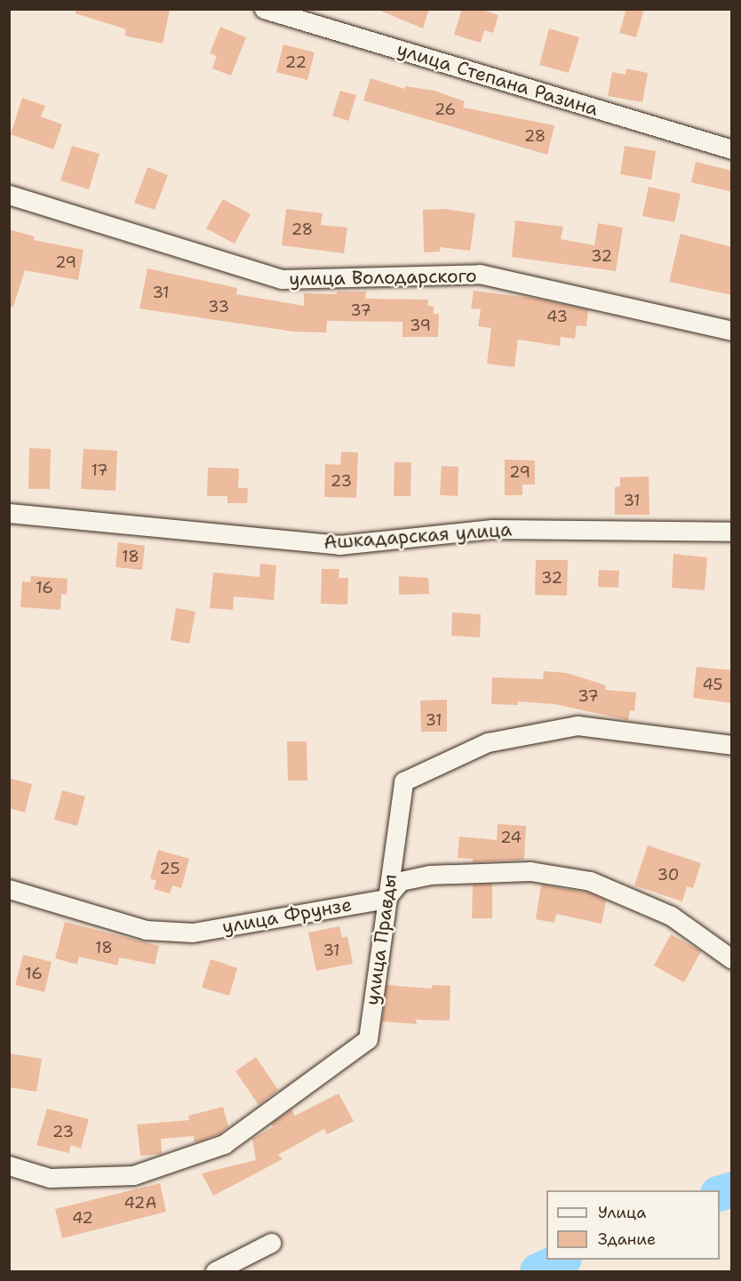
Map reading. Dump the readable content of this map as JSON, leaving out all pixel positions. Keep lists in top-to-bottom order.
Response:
{
  "streets": {
    "street": [
      "улица Степана Разина",
      "улица Володарского",
      "Ашкадарская улица",
      "улица Фрунзе",
      "улица Правды"
    ]
  },
  "crossings": [
    ["улица Фрунзе", "улица Правды"]
  ],
  "house_numbers": [
    "22",
    "26",
    "28",
    "28",
    "32",
    "29",
    "31",
    "33",
    "37",
    "43",
    "39",
    "17",
    "29",
    "23",
    "31",
    "18",
    "32",
    "16",
    "45",
    "37",
    "31",
    "24",
    "25",
    "30",
    "18",
    "31",
    "16",
    "23",
    "42А",
    "42"
  ],
  "legend": ["Улица", "Здание"]
}
